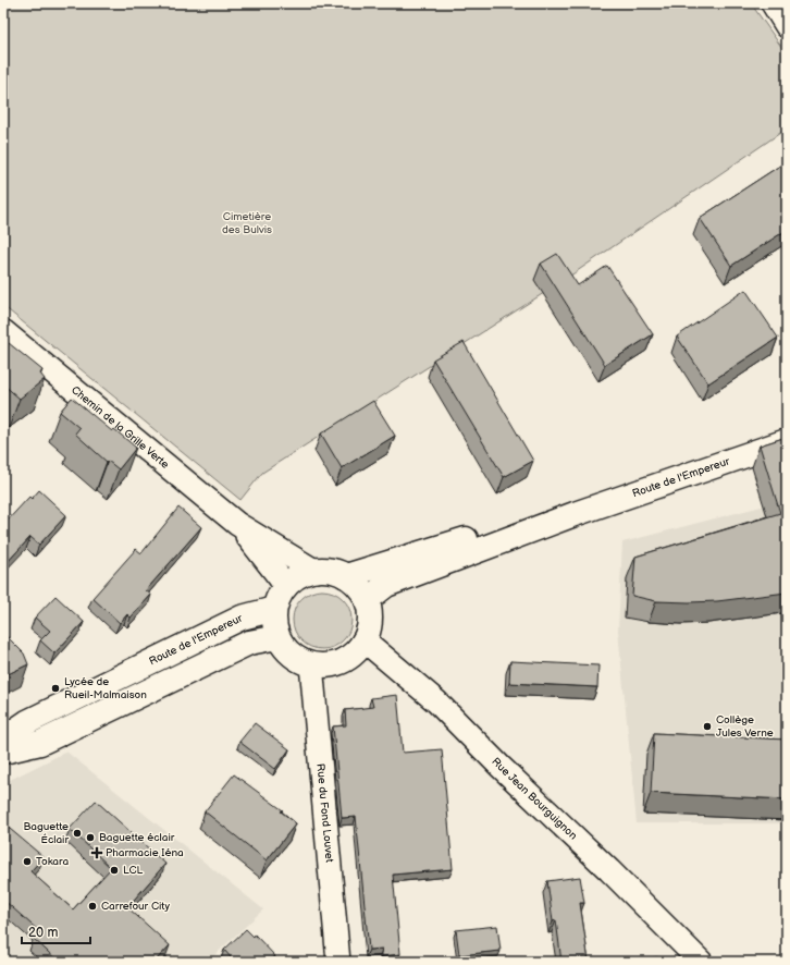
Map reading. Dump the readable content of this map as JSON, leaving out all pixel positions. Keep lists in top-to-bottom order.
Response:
{
  "streets": {
    "main road": ["Route de l'Empereur"],
    "street": ["Chemin de la Grille Verte", "Rue Jean Bourguignon", "Rue du Fond Louvet"]
  },
  "crossings": [
    ["Chemin de la Grille Verte", "Route de l'Empereur"],
    ["Chemin de la Grille Verte", "Rue Jean Bourguignon"],
    ["Chemin de la Grille Verte", "Rue du Fond Louvet"],
    ["Route de l'Empereur", "Rue Jean Bourguignon"],
    ["Route de l'Empereur", "Rue du Fond Louvet"],
    ["Rue Jean Bourguignon", "Rue du Fond Louvet"]
  ],
  "parks": ["Cimetière des Bulvis"],
  "places": {
    "other": [
      "Lycée de Rueil-Malmaison",
      "Collège Jules Verne",
      "Baguette Éclair",
      "Baguette éclair",
      "Tokara",
      "LCL",
      "Carrefour City"
    ],
    "health": ["Pharmacie Iéna"]
  },
  "scale_bar": "20 m"
}
